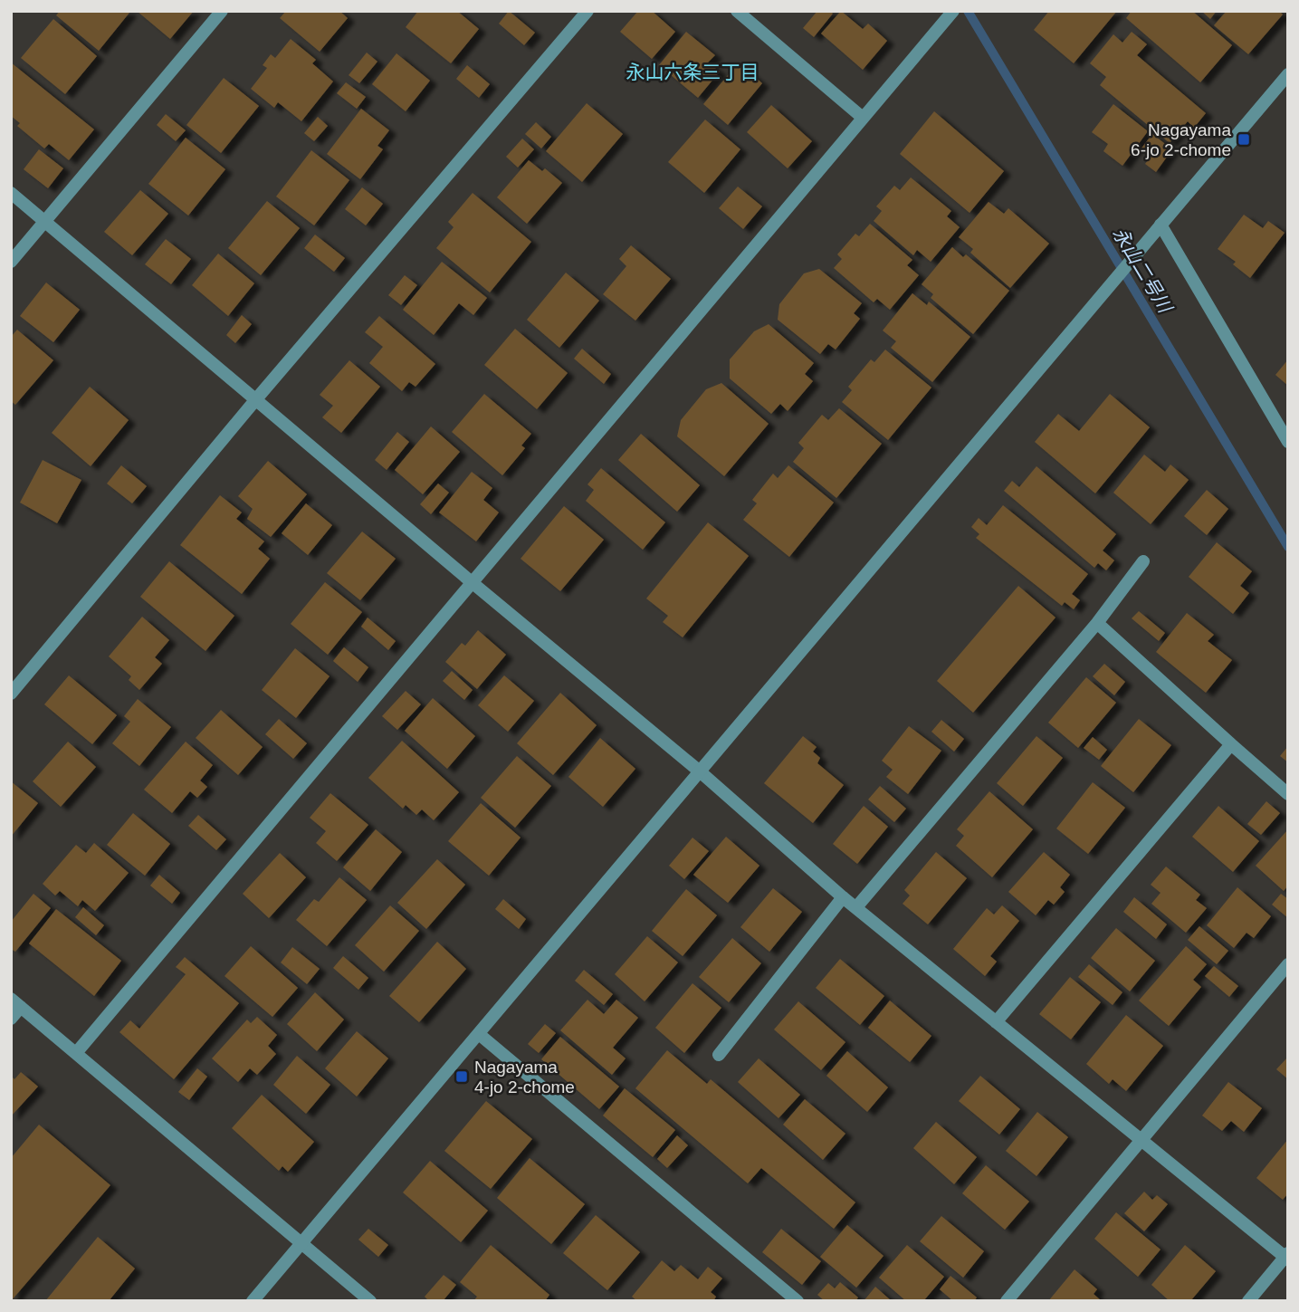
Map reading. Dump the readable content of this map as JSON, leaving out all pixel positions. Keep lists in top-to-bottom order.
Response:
{
  "districts": ["永山六条三丁目"],
  "water": ["永山二号川"],
  "places": {
    "transit": ["Nagayama 6-jo 2-chome", "Nagayama 4-jo 2-chome"]
  }
}
